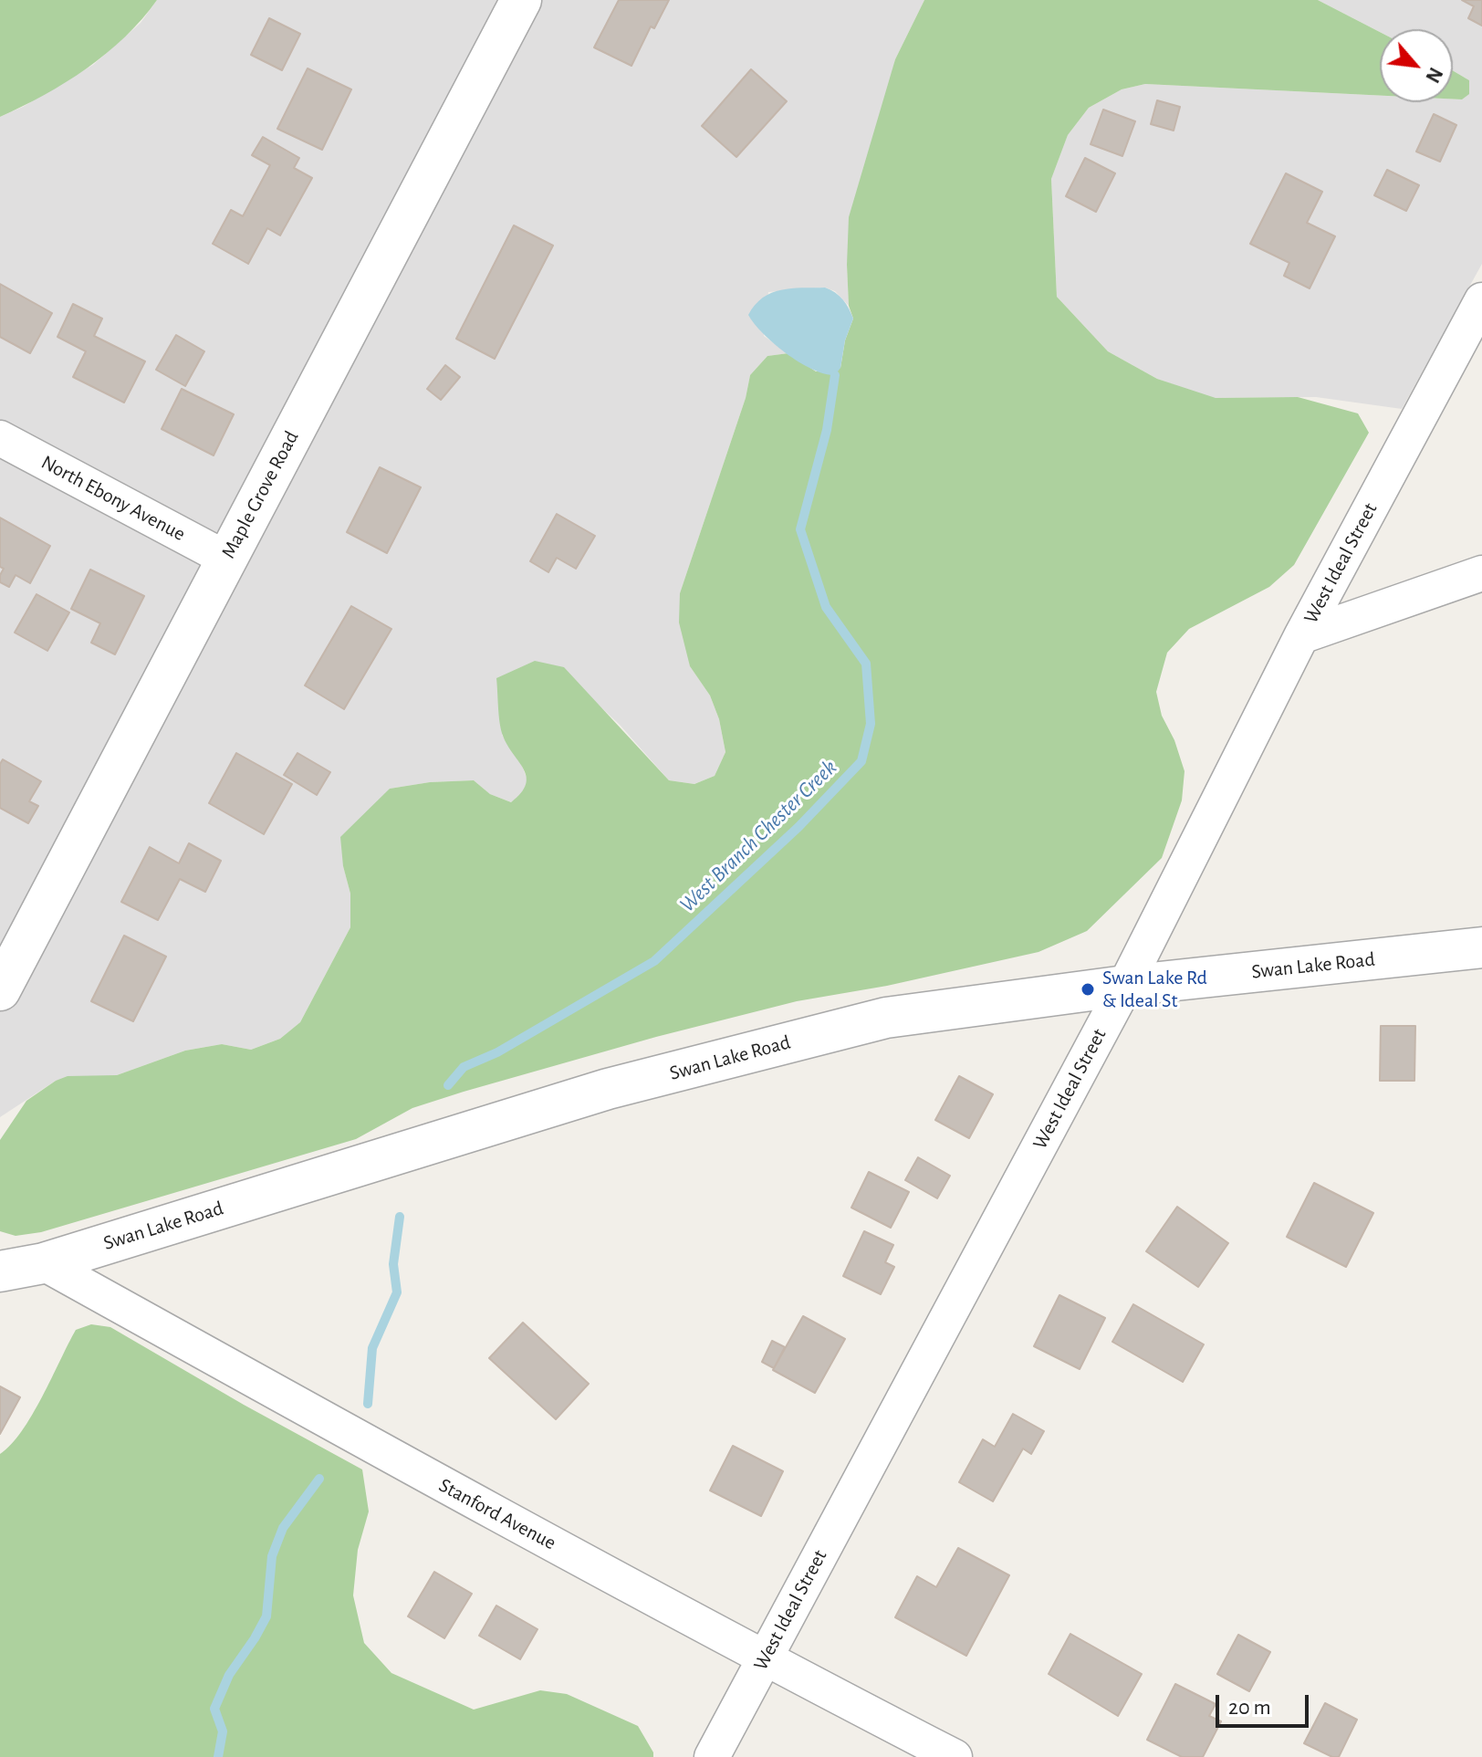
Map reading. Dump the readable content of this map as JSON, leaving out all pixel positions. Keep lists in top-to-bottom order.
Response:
{
  "streets": {
    "street": [
      "Maple Grove Road",
      "North Ebony Avenue",
      "West Ideal Street",
      "Swan Lake Road",
      "Stanford Avenue"
    ]
  },
  "crossings": [
    ["Maple Grove Road", "North Ebony Avenue"],
    ["West Ideal Street", "Swan Lake Road"],
    ["West Ideal Street", "Stanford Avenue"],
    ["Swan Lake Road", "Stanford Avenue"]
  ],
  "water": ["West Branch Chester Creek"],
  "places": ["Swan Lake Rd & Ideal St"],
  "scale_bar": "20 m",
  "north": "bottom right"
}
